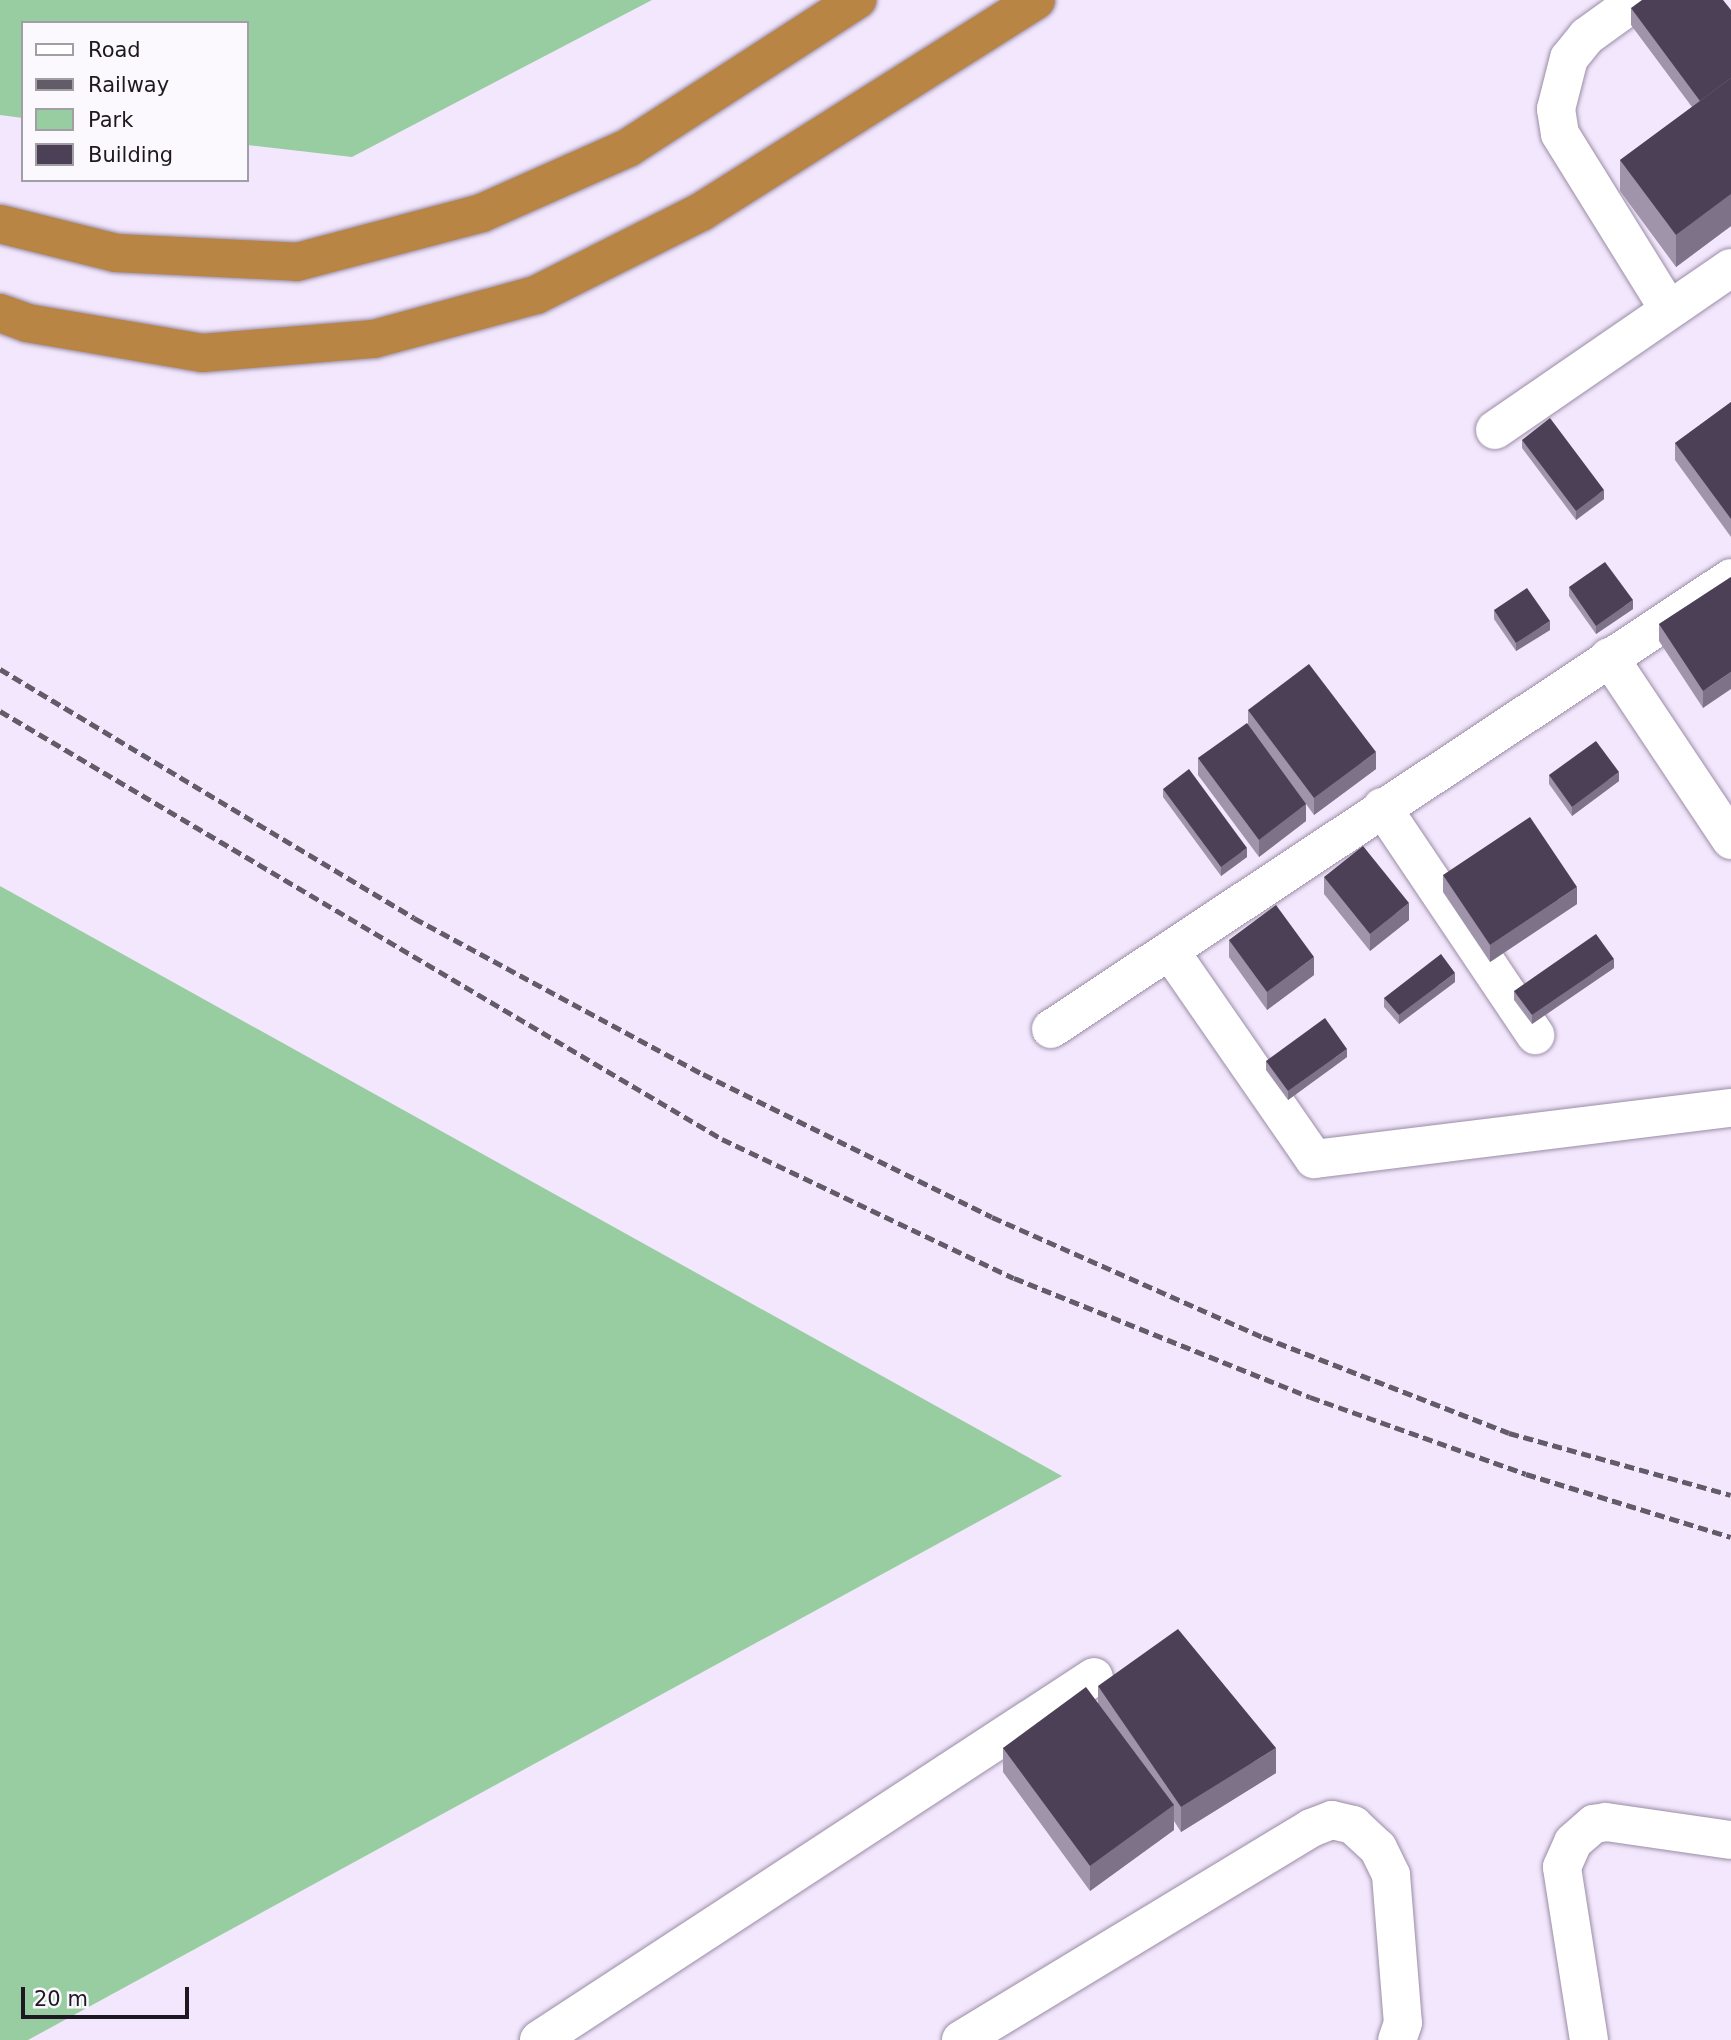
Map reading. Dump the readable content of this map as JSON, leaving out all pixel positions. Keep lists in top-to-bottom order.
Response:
{
  "legend": [
    "Road",
    "Railway",
    "Park",
    "Building"
  ],
  "scale_bar": "20 m"
}
